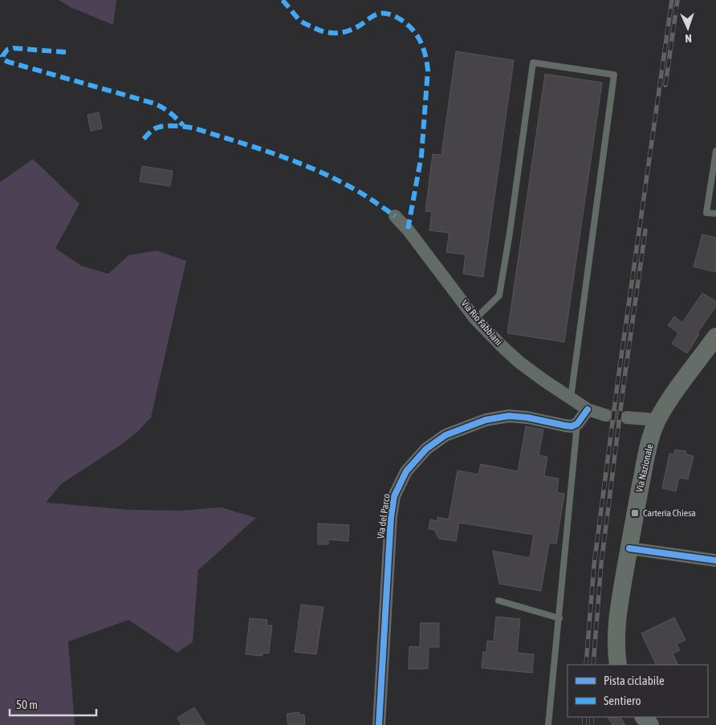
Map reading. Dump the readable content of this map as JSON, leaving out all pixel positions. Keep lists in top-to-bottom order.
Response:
{
  "streets": {
    "main road": ["Via Nazionale"],
    "street": ["Via Rio Fabbiani", "Via del Parco"]
  },
  "places": {
    "transit": ["Carteria Chiesa"]
  },
  "legend": ["Pista ciclabile", "Sentiero"],
  "scale_bar": "50 m",
  "north": "bottom"
}
